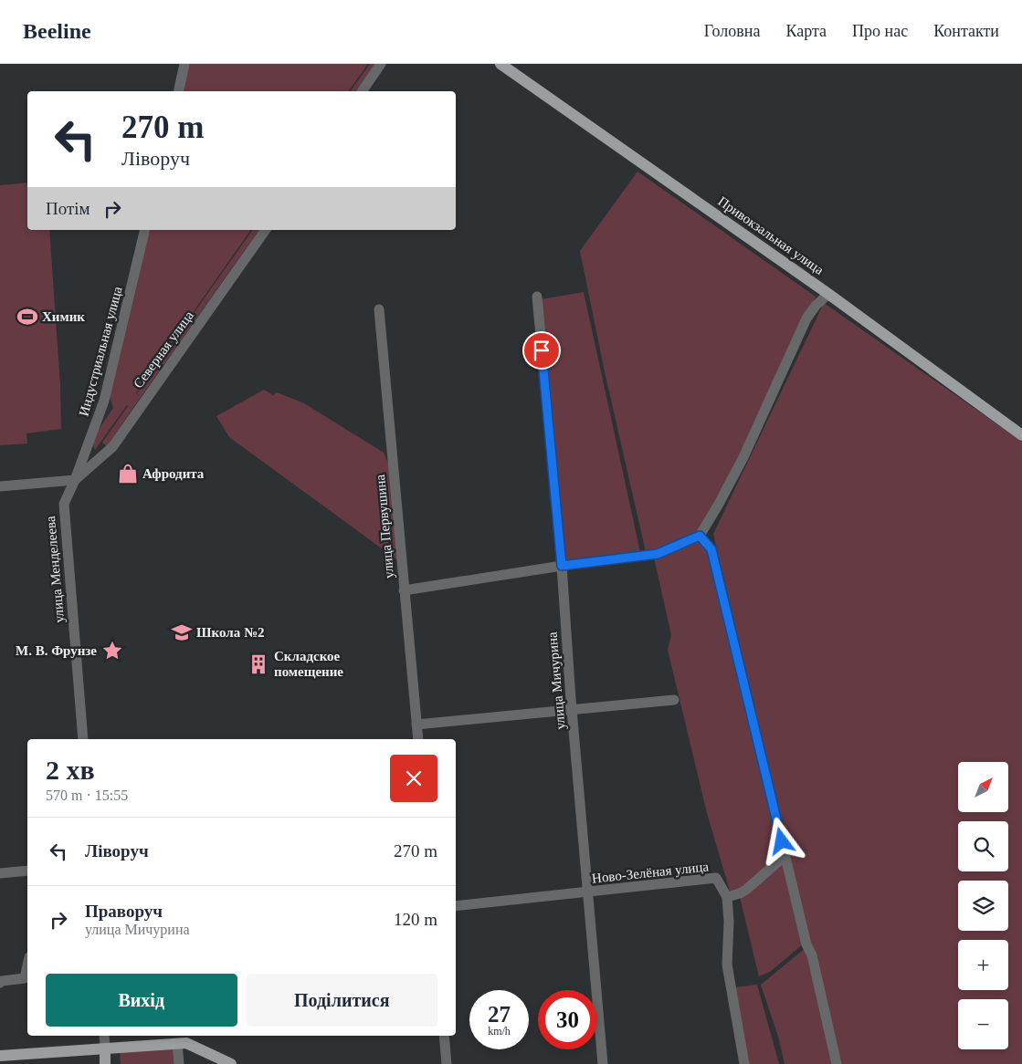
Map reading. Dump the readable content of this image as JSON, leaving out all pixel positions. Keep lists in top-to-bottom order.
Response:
{
  "streets": {
    "main road": ["Привокзальная улица"],
    "street": [
      "Северная улица",
      "Индустриальная улица",
      "улица Первушина",
      "улица Менделеева",
      "улица Мичурина",
      "Ново-Зелёная улица"
    ]
  },
  "crossings": [
    ["Северная улица", "Индустриальная улица"],
    ["Северная улица", "улица Менделеева"],
    ["Индустриальная улица", "улица Менделеева"],
    ["улица Мичурина", "Ново-Зелёная улица"]
  ],
  "places": {
    "sports": ["Химик"],
    "shop": ["Афродита"],
    "school or university": ["Школа №2"],
    "place": ["М. В. Фрунзе"],
    "building": ["Складское помещение"]
  },
  "north": "top right",
  "page": {
    "header": "Beeline",
    "nav": [
      "Головна",
      "Карта",
      "Про нас",
      "Контакти"
    ],
    "turn": ["270 m", "Ліворуч"],
    "then": "Потім",
    "heading": ["2 хв", "570 m · 15:55"],
    "map_buttons": ["+", "−"],
    "list": [
      {
        "name": "Ліворуч",
        "value": "270 m"
      },
      {
        "name": "Праворуч",
        "note": "улица Мичурина",
        "value": "120 m"
      }
    ],
    "buttons": ["Вихід", "Поділитися"],
    "speed": "27 km/h",
    "limit": "30"
  }
}
